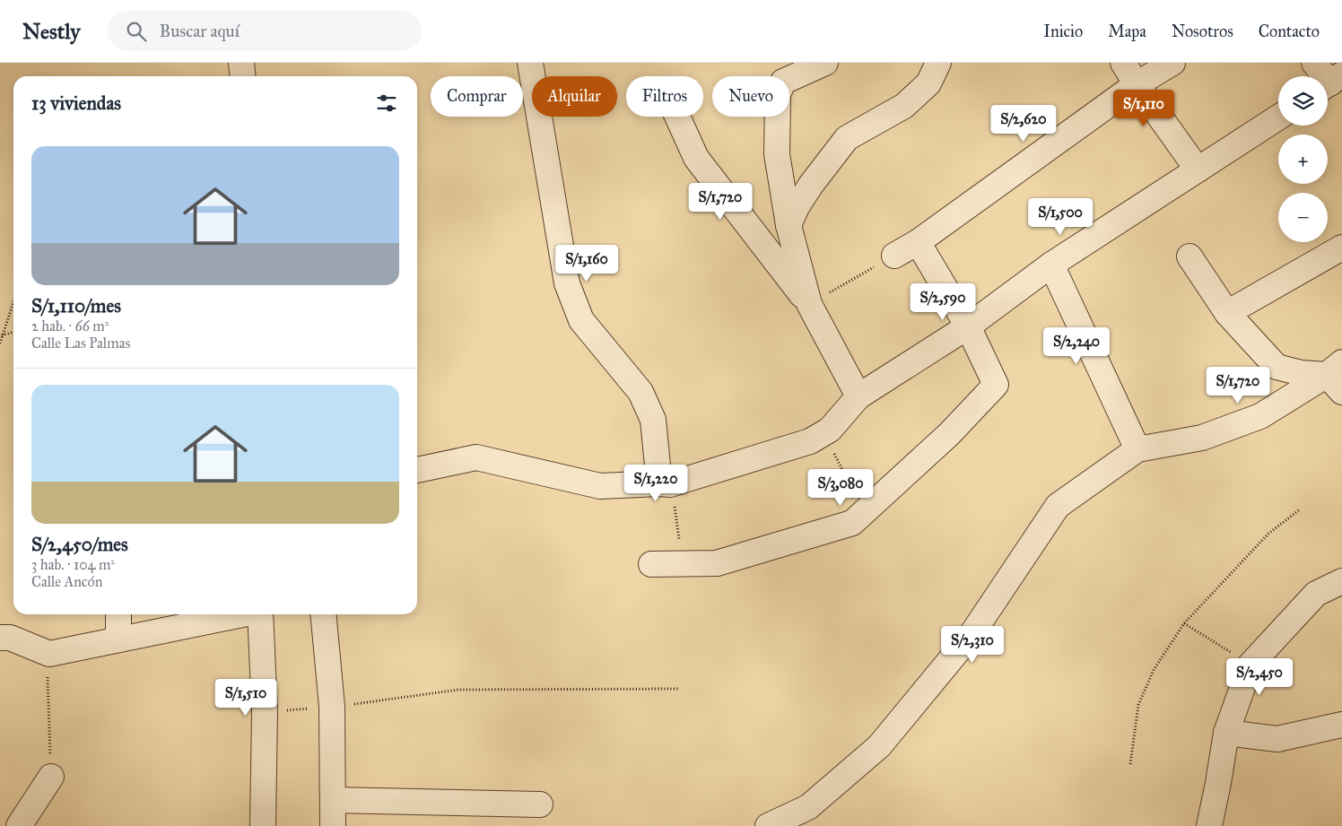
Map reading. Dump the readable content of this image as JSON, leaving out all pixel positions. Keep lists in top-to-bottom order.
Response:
{
  "page": {
    "header": "Nestly",
    "search": "Buscar aquí",
    "nav": [
      "Inicio",
      "Mapa",
      "Nosotros",
      "Contacto"
    ],
    "map_buttons": ["+", "−"],
    "chip": [
      "Comprar",
      "Alquilar",
      "Filtros",
      "Nuevo"
    ],
    "heading": "13 viviendas",
    "price": [
      "S/1,110",
      "S/2,620",
      "S/1,720",
      "S/1,500",
      "S/1,160",
      "S/2,590",
      "S/2,240",
      "S/1,720",
      "S/1,220",
      "S/3,080",
      "S/2,310",
      "S/2,450",
      "S/1,510"
    ],
    "list": [
      {
        "name": "S/1,110/mes",
        "note": "2 hab. · 66 m² · Calle Las Palmas"
      },
      {
        "name": "S/2,450/mes",
        "note": "3 hab. · 104 m² · Calle Ancón"
      }
    ]
  }
}
